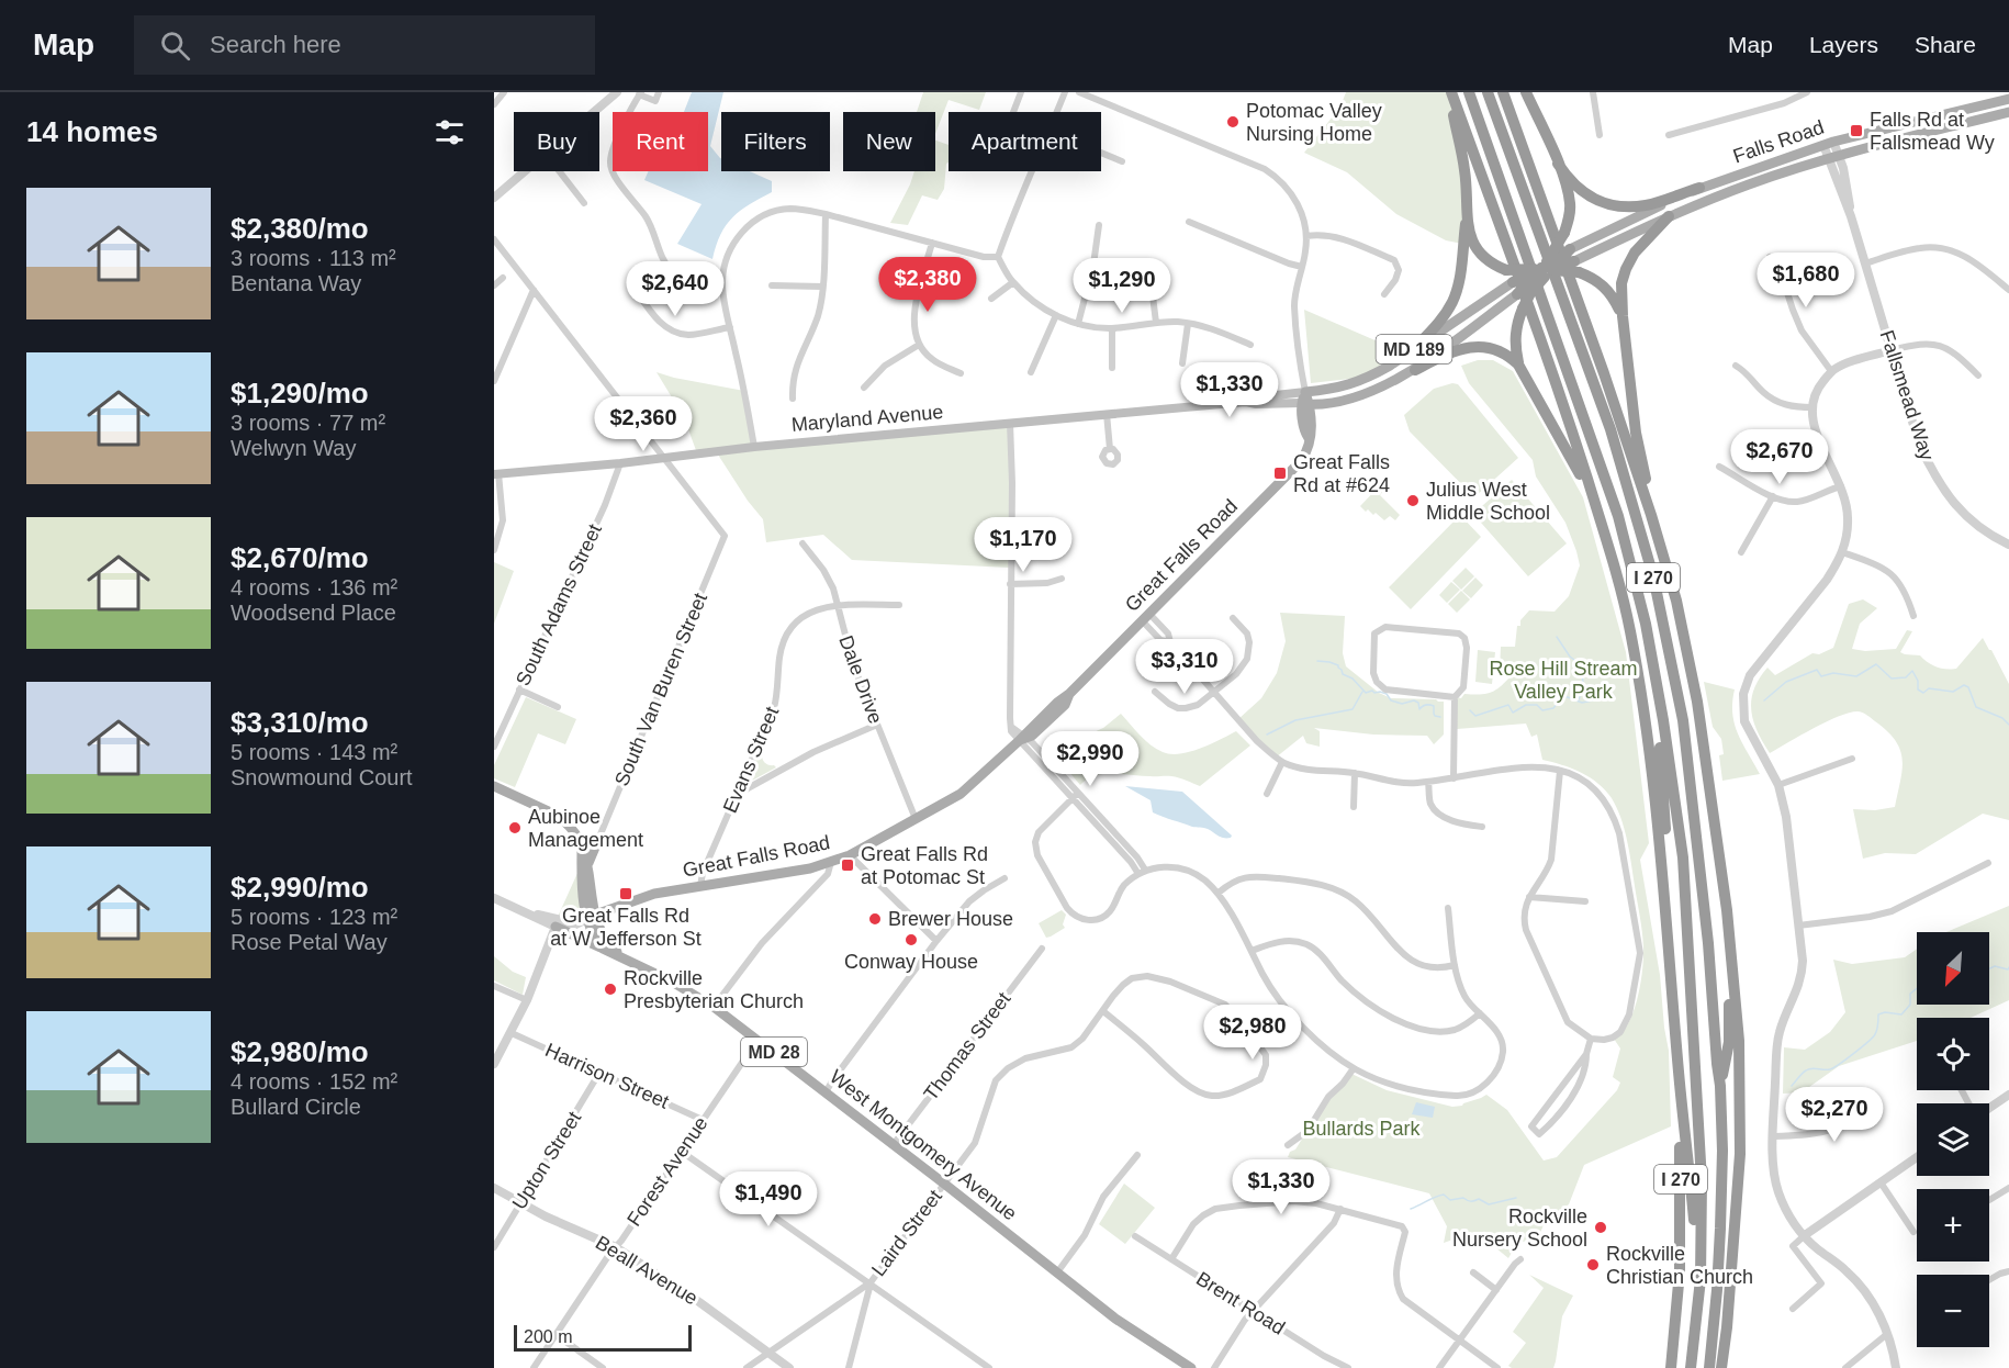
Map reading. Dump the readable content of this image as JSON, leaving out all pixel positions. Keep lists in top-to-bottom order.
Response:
{
  "streets": {
    "highway": ["I 270"],
    "main road": [
      "Falls Road",
      "MD 189",
      "Maryland Avenue",
      "Great Falls Road",
      "MD 28",
      "West Montgomery Avenue"
    ],
    "street": [
      "Fallsmead Way",
      "South Adams Street",
      "Dale Drive",
      "South Van Buren Street",
      "Evans Street",
      "Thomas Street",
      "Harrison Street",
      "Upton Street",
      "Forest Avenue",
      "Laird Street",
      "Beall Avenue",
      "Brent Road"
    ]
  },
  "crossings": [
    ["Falls Road", "Fallsmead Way"],
    ["MD 189", "Maryland Avenue"],
    ["MD 189", "Great Falls Road"],
    ["Maryland Avenue", "Great Falls Road"],
    ["Maryland Avenue", "South Adams Street"],
    ["Maryland Avenue", "South Van Buren Street"],
    ["Great Falls Road", "Dale Drive"],
    ["Great Falls Road", "Evans Street"],
    ["Great Falls Road", "MD 28"],
    ["Dale Drive", "Evans Street"],
    ["Thomas Street", "West Montgomery Avenue"],
    ["MD 28", "West Montgomery Avenue"],
    ["Harrison Street", "Upton Street"],
    ["Harrison Street", "Forest Avenue"],
    ["West Montgomery Avenue", "Forest Avenue"],
    ["West Montgomery Avenue", "Laird Street"],
    ["Upton Street", "Beall Avenue"],
    ["Forest Avenue", "Beall Avenue"]
  ],
  "parks": ["Rose Hill Stream Valley Park", "Bullards Park"],
  "places": {
    "other": [
      "Potomac Valley Nursing Home",
      "Julius West Middle School",
      "Aubinoe Management",
      "Brewer House",
      "Conway House",
      "Rockville Presbyterian Church",
      "Rockville Nursery School",
      "Rockville Christian Church"
    ],
    "transit": [
      "Falls Rd at Fallsmead Wy",
      "Great Falls Rd at #624",
      "Great Falls Rd at Potomac St",
      "Great Falls Rd at W Jefferson St"
    ]
  },
  "scale_bar": "200 m",
  "north": "bottom left",
  "page": {
    "header": "Map",
    "search": "Search here",
    "nav": ["Map", "Layers", "Share"],
    "heading": "14 homes",
    "chip": [
      "Buy",
      "Rent",
      "Filters",
      "New",
      "Apartment"
    ],
    "list": [
      {
        "name": "$2,380/mo",
        "note": "3 rooms · 113 m² · Bentana Way"
      },
      {
        "name": "$1,290/mo",
        "note": "3 rooms · 77 m² · Welwyn Way"
      },
      {
        "name": "$2,670/mo",
        "note": "4 rooms · 136 m² · Woodsend Place"
      },
      {
        "name": "$3,310/mo",
        "note": "5 rooms · 143 m² · Snowmound Court"
      },
      {
        "name": "$2,990/mo",
        "note": "5 rooms · 123 m² · Rose Petal Way"
      },
      {
        "name": "$2,980/mo",
        "note": "4 rooms · 152 m² · Bullard Circle"
      }
    ],
    "price": [
      "$1,680",
      "$2,380",
      "$1,290",
      "$2,640",
      "$1,330",
      "$2,360",
      "$2,670",
      "$1,170",
      "$3,310",
      "$2,990",
      "$2,980",
      "$2,270",
      "$1,330",
      "$1,490"
    ],
    "map_buttons": ["+", "−"],
    "scale": "200 m"
  }
}
